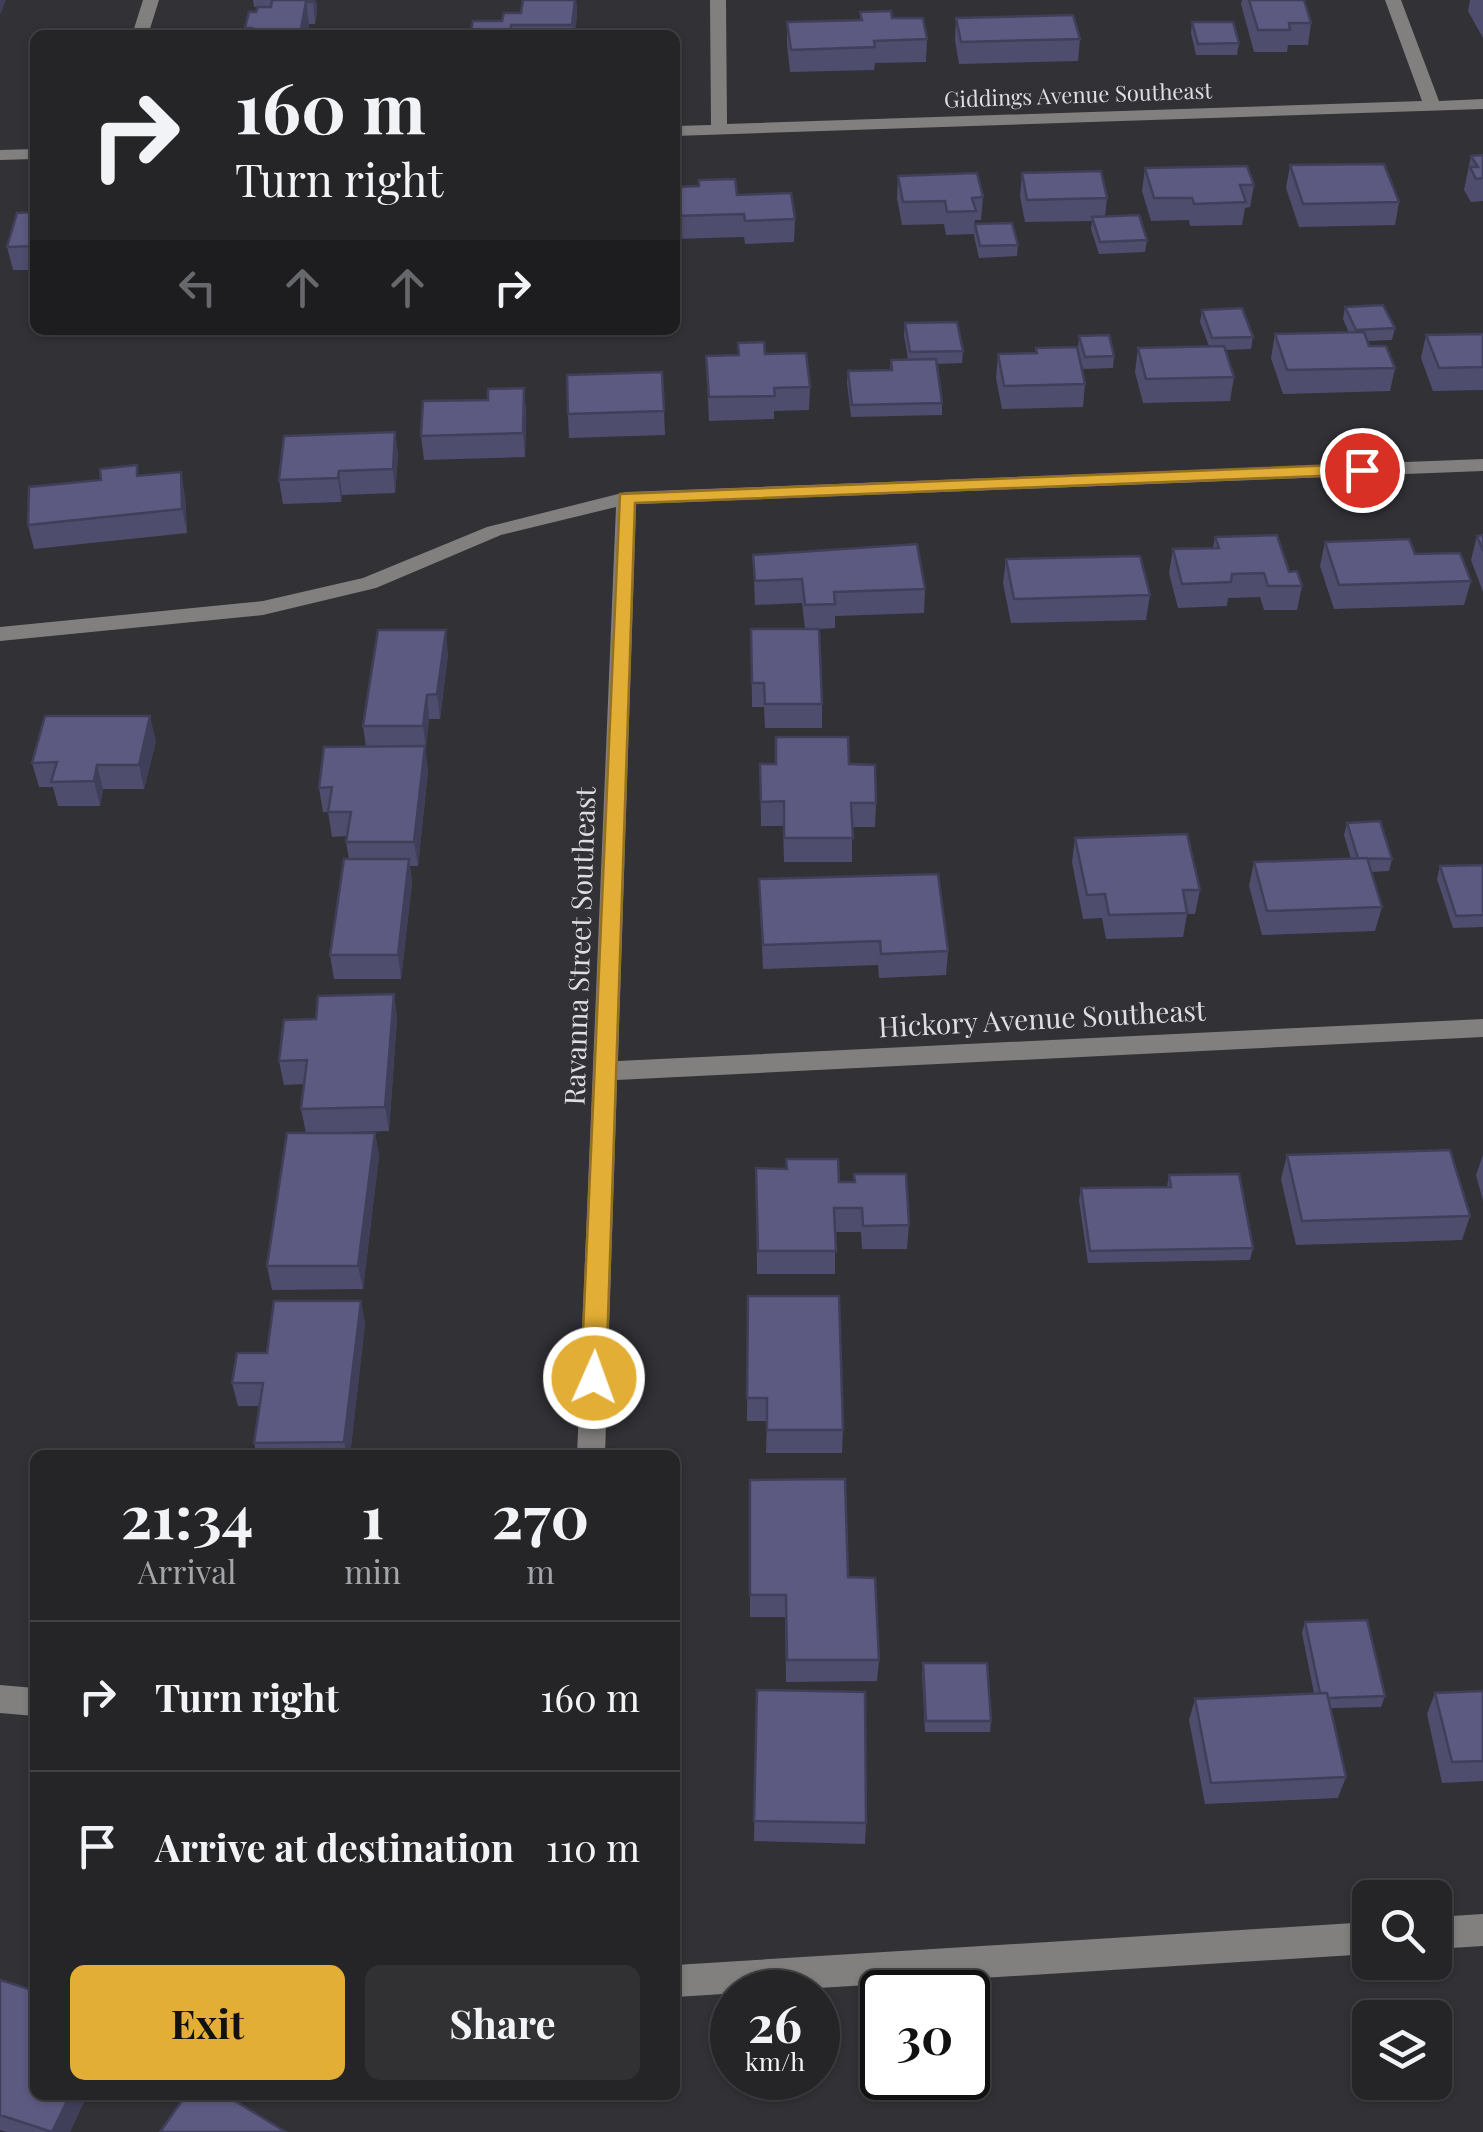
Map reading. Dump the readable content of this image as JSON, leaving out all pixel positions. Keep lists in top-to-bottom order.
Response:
{
  "streets": {
    "street": ["Giddings Avenue Southeast", "Ravanna Street Southeast", "Hickory Avenue Southeast"]
  },
  "crossings": [
    ["Ravanna Street Southeast", "Hickory Avenue Southeast"]
  ],
  "page": {
    "turn": ["160 m", "Turn right"],
    "eta": [
      "21:34",
      "Arrival",
      "1",
      "min",
      "270",
      "m"
    ],
    "list": [
      {
        "name": "Turn right",
        "value": "160 m"
      },
      {
        "name": "Arrive at destination",
        "value": "110 m"
      }
    ],
    "buttons": ["Exit", "Share"],
    "speed": "26 km/h",
    "limit": "30"
  }
}
